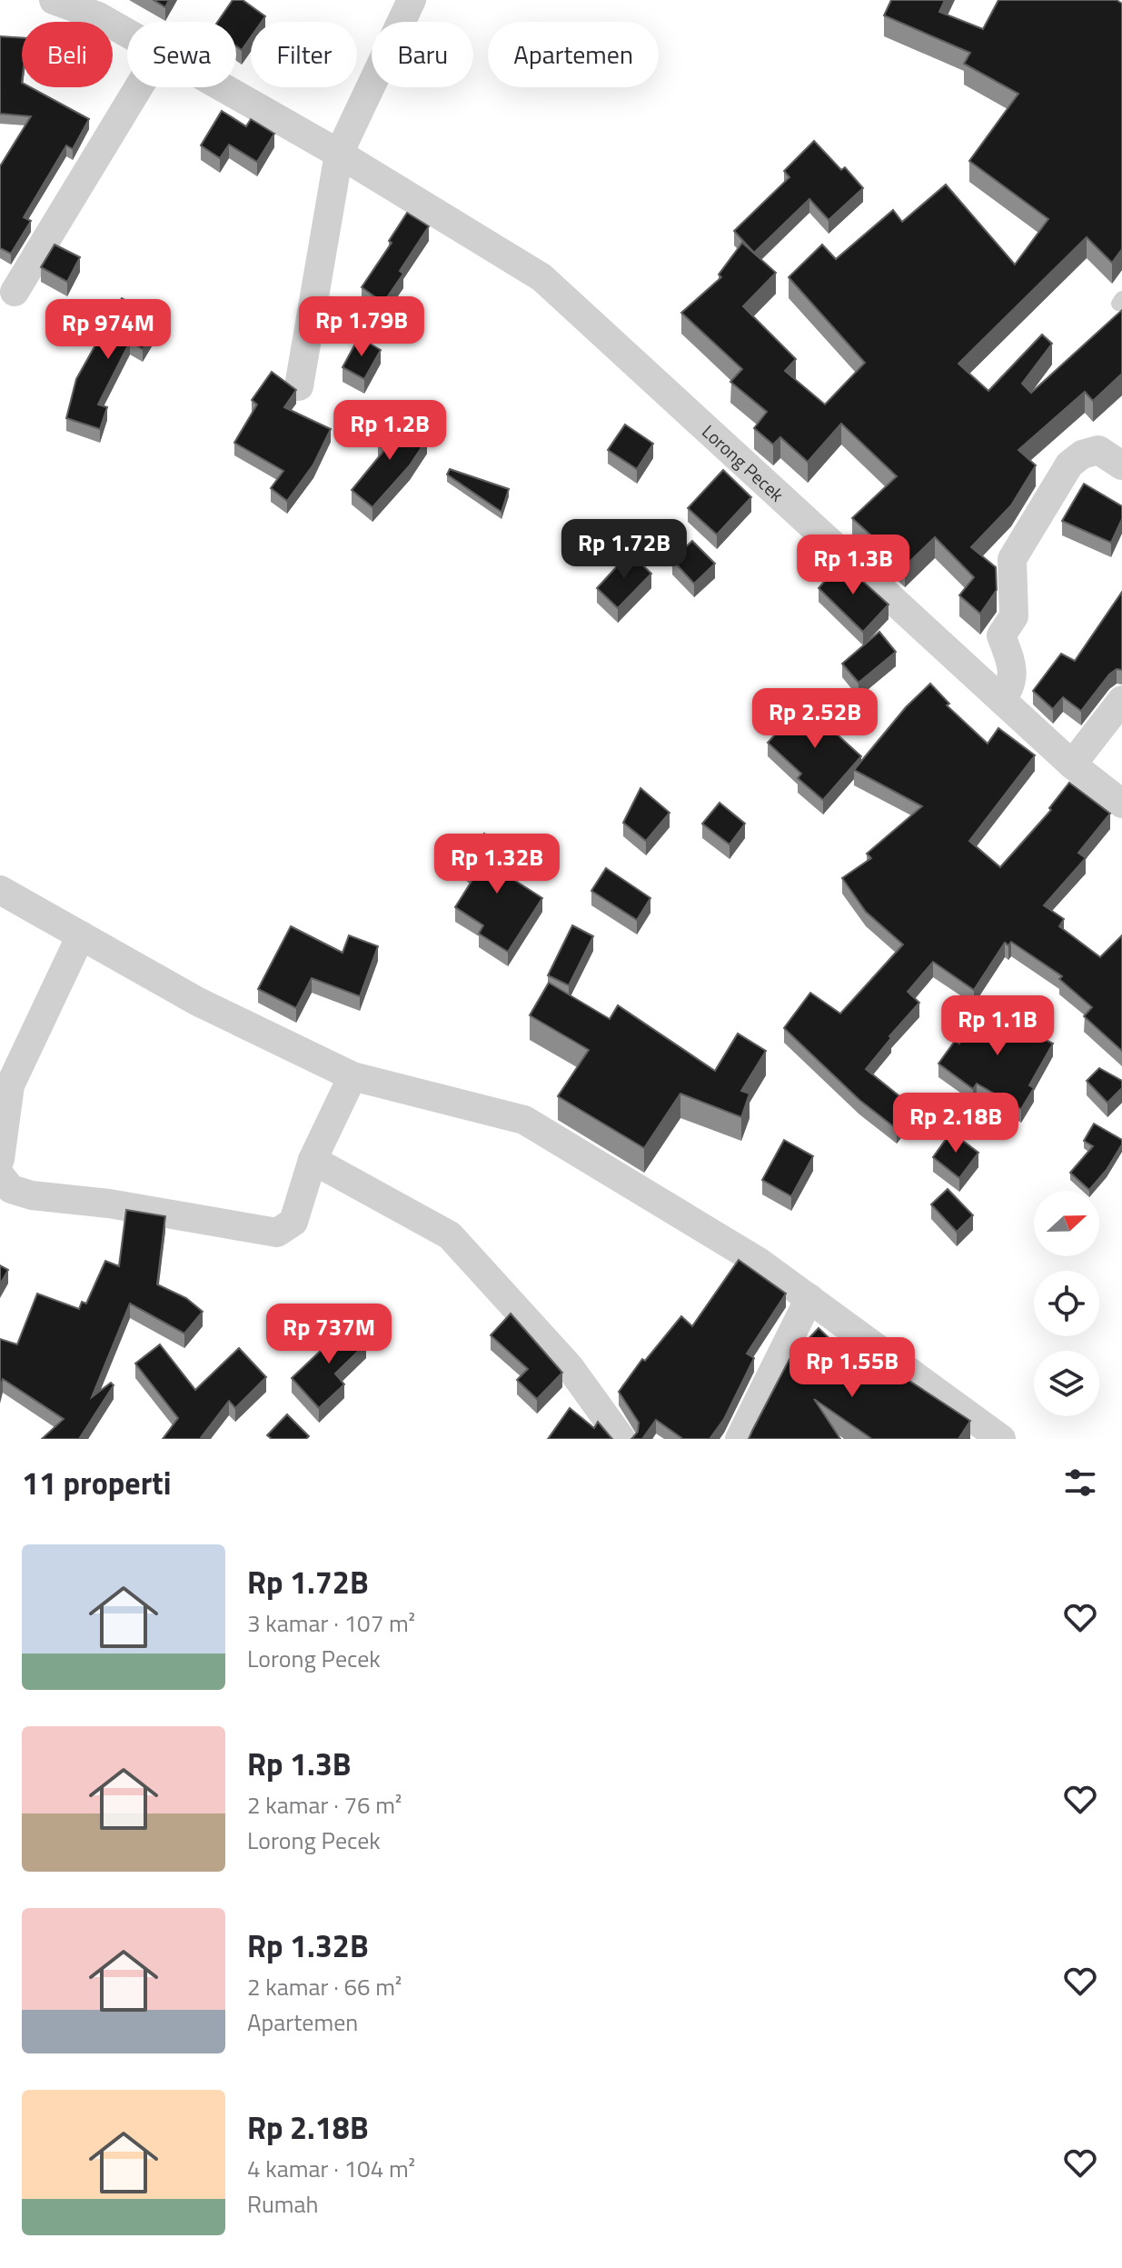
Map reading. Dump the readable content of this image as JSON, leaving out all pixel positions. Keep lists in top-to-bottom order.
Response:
{
  "streets": {
    "street": ["Lorong Pecek"]
  },
  "north": "right",
  "page": {
    "chip": [
      "Beli",
      "Sewa",
      "Filter",
      "Baru",
      "Apartemen"
    ],
    "price": [
      "Rp 1.79B",
      "Rp 974M",
      "Rp 1.2B",
      "Rp 1.72B",
      "Rp 1.3B",
      "Rp 2.52B",
      "Rp 1.32B",
      "Rp 1.1B",
      "Rp 2.18B",
      "Rp 737M",
      "Rp 1.55B"
    ],
    "heading": "11 properti",
    "list": [
      {
        "name": "Rp 1.72B",
        "note": "3 kamar · 107 m² · Lorong Pecek"
      },
      {
        "name": "Rp 1.3B",
        "note": "2 kamar · 76 m² · Lorong Pecek"
      },
      {
        "name": "Rp 1.32B",
        "note": "2 kamar · 66 m² · Apartemen"
      },
      {
        "name": "Rp 2.18B",
        "note": "4 kamar · 104 m² · Rumah"
      }
    ]
  }
}
